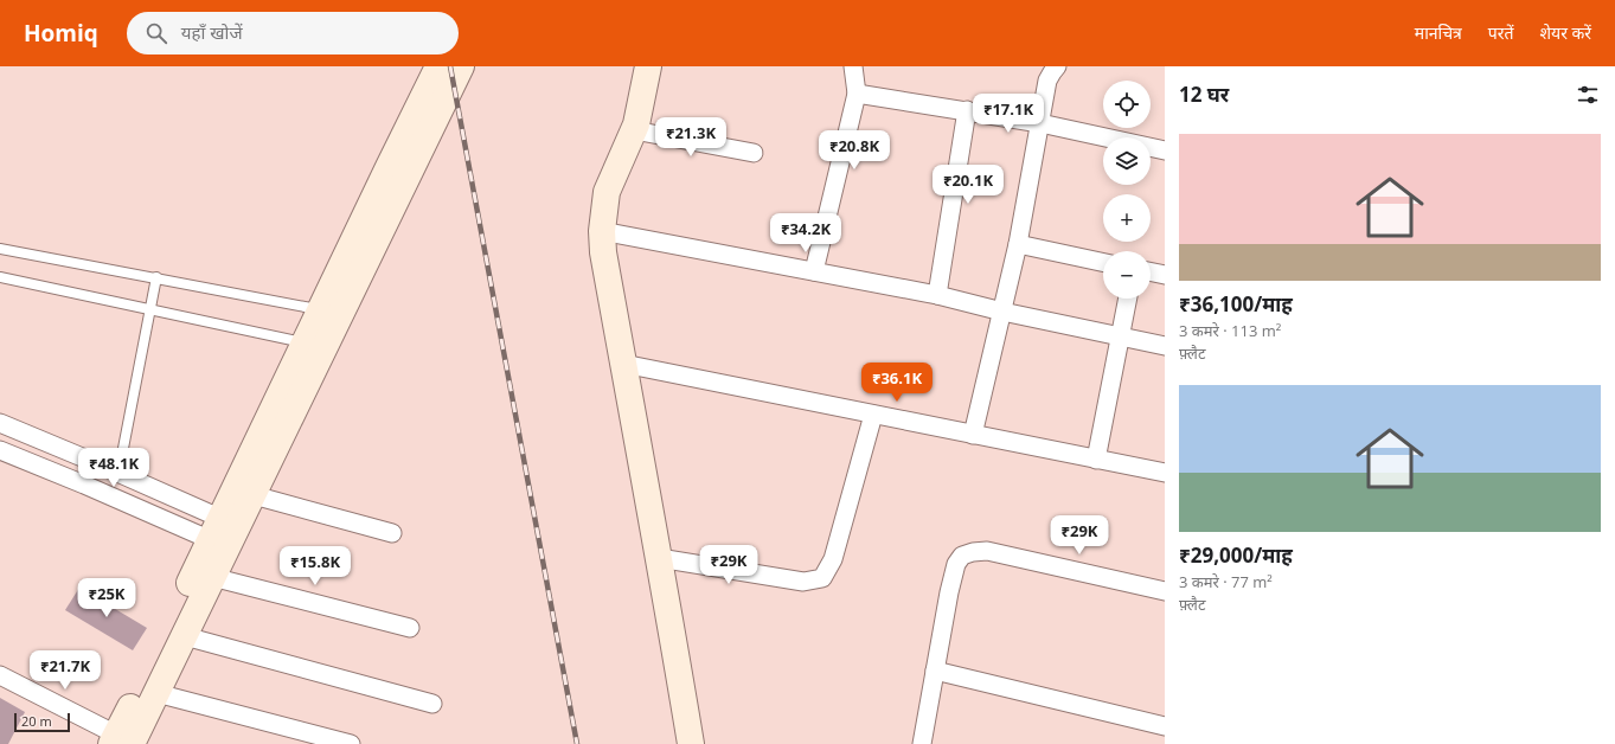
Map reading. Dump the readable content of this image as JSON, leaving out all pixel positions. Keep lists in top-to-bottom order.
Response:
{
  "scale_bar": "20 m",
  "page": {
    "header": "Homiq",
    "search": "यहाँ खोजें",
    "nav": ["मानचित्र", "परतें", "शेयर करें"],
    "heading": "12 घर",
    "map_buttons": ["+", "−"],
    "price": [
      "₹17.1K",
      "₹21.3K",
      "₹20.8K",
      "₹20.1K",
      "₹34.2K",
      "₹36.1K",
      "₹48.1K",
      "₹29K",
      "₹29K",
      "₹15.8K",
      "₹25K",
      "₹21.7K"
    ],
    "list": [
      {
        "name": "₹36,100/माह",
        "note": "3 कमरे · 113 m² · फ़्लैट"
      },
      {
        "name": "₹29,000/माह",
        "note": "3 कमरे · 77 m² · फ़्लैट"
      }
    ],
    "scale": "20 m"
  }
}
